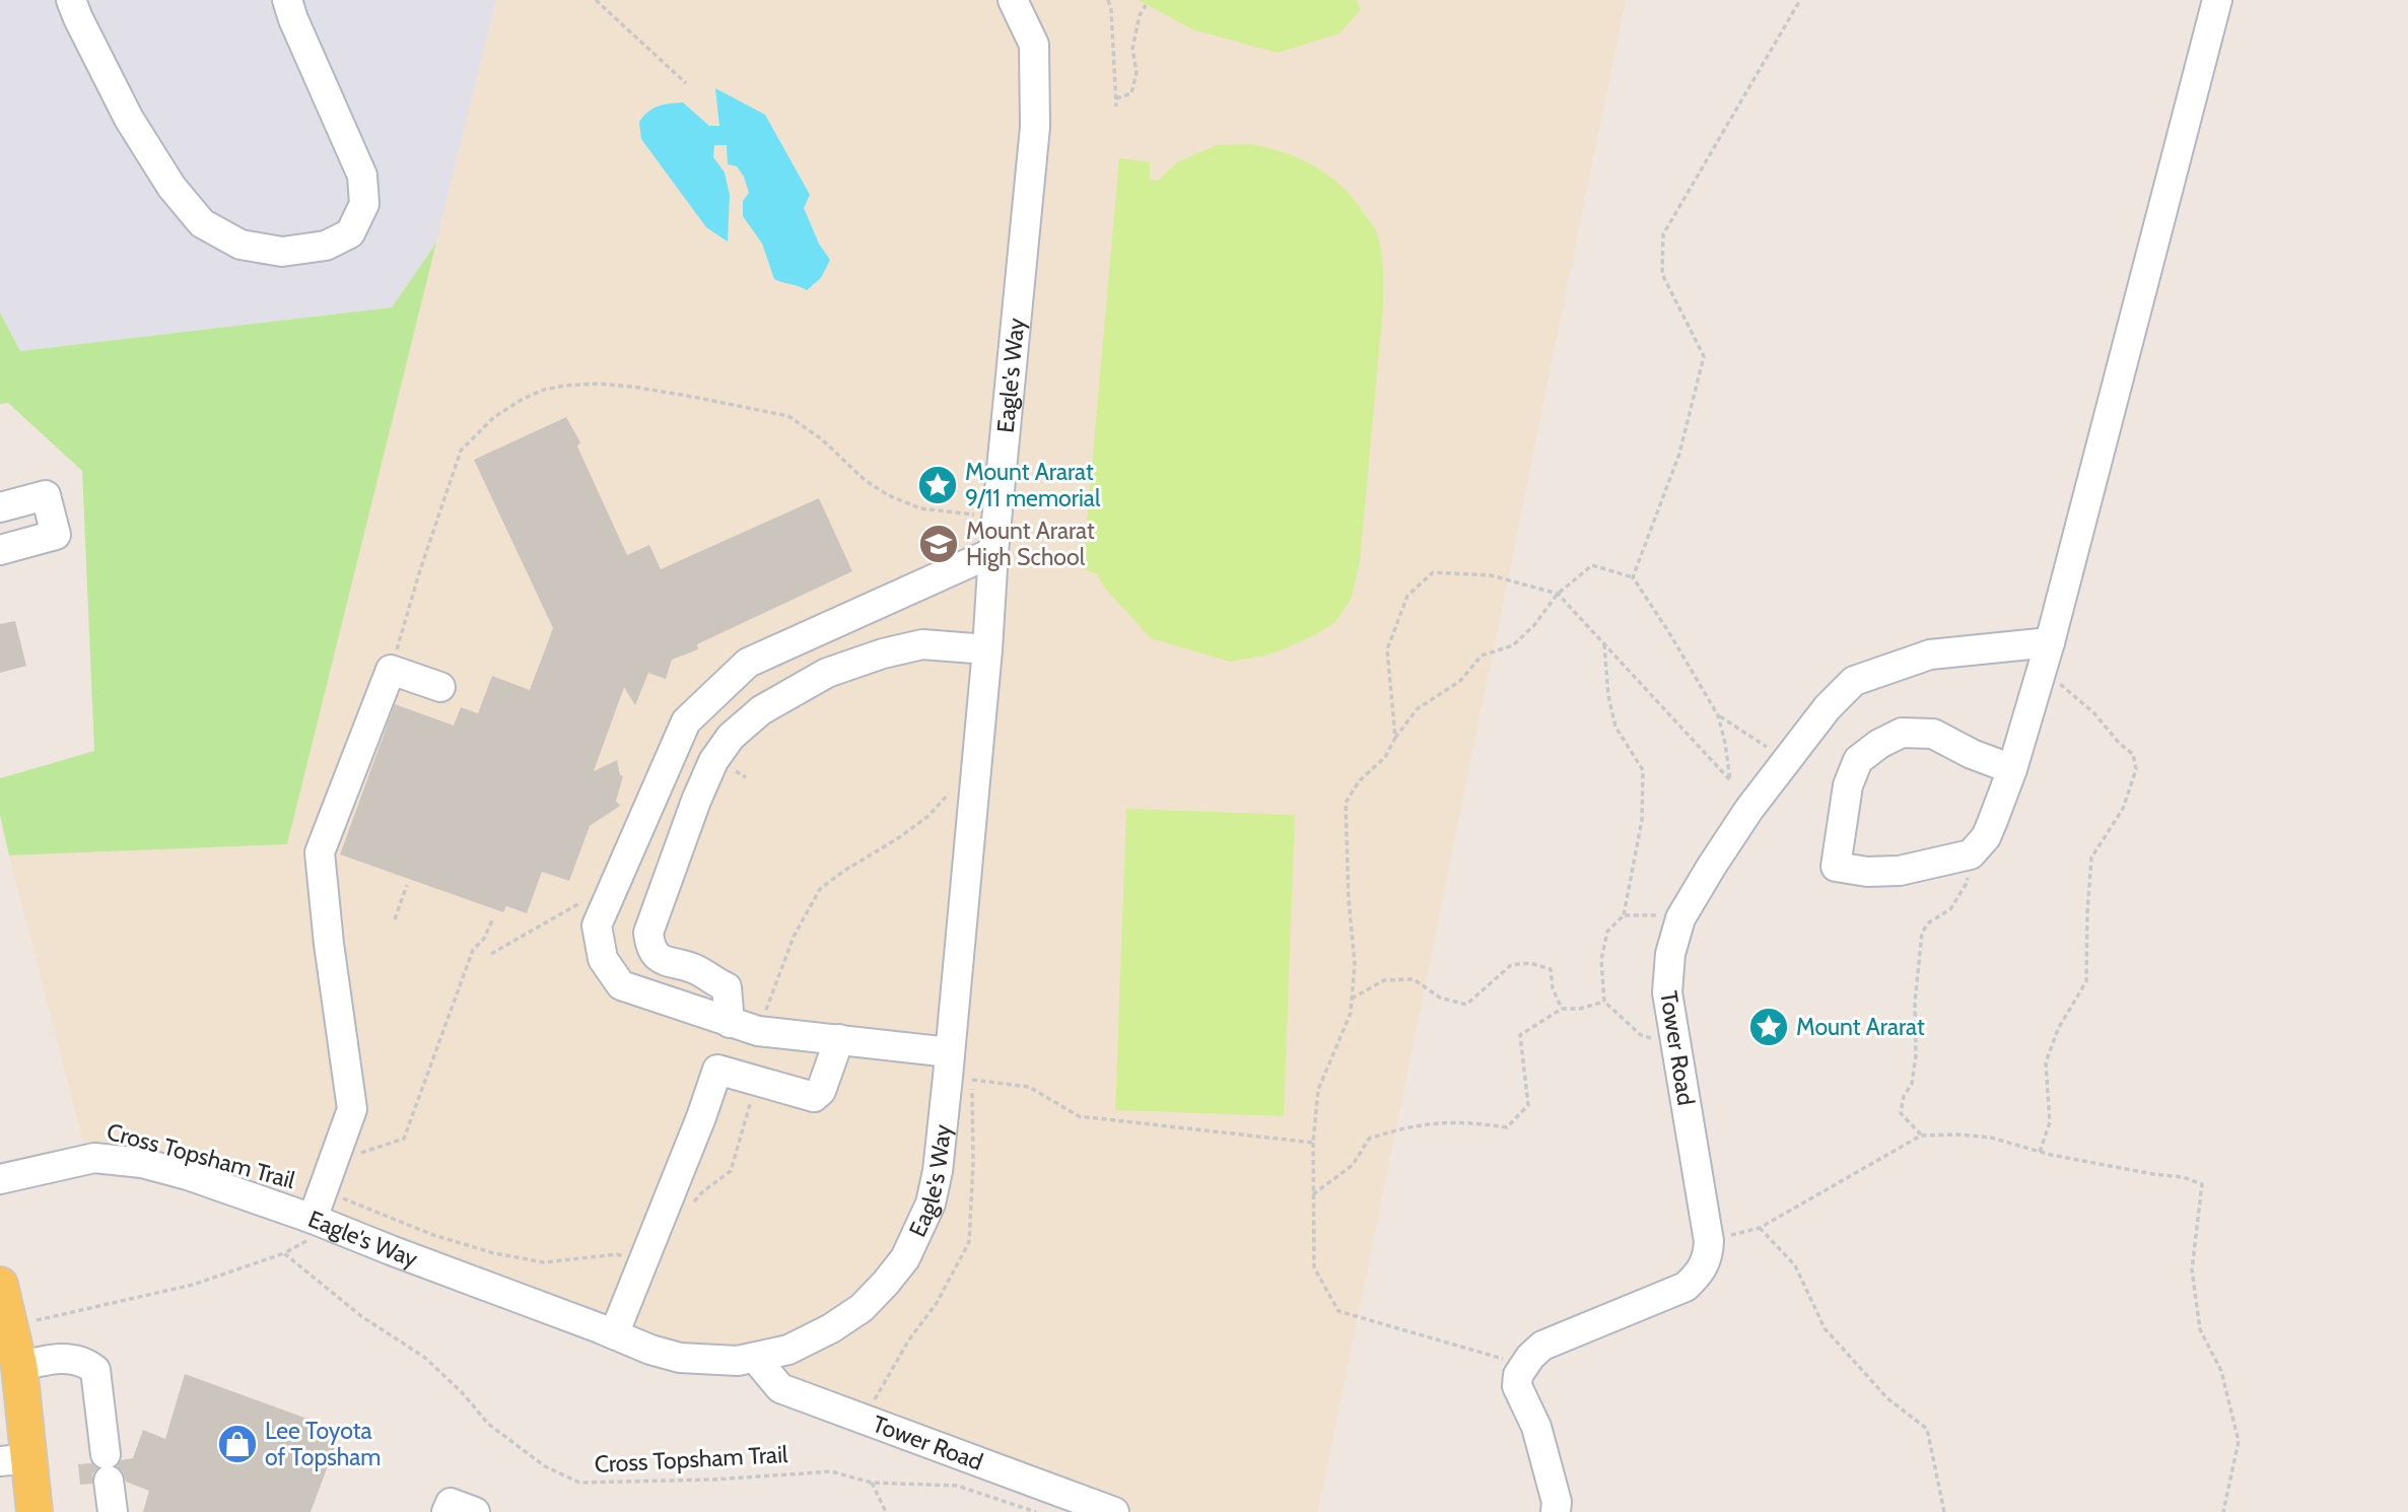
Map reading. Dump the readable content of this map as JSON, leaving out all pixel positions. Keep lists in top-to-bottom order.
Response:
{
  "streets": {
    "street": ["Eagle's Way", "Tower Road"],
    "path": ["Cross Topsham Trail"]
  },
  "crossings": [
    ["Eagle's Way", "Tower Road"]
  ],
  "places": {
    "place": ["Mount Ararat 9/11 memorial", "Mount Ararat"],
    "school or university": ["Mount Ararat High School"],
    "shop": ["Lee Toyota of Topsham"]
  }
}
